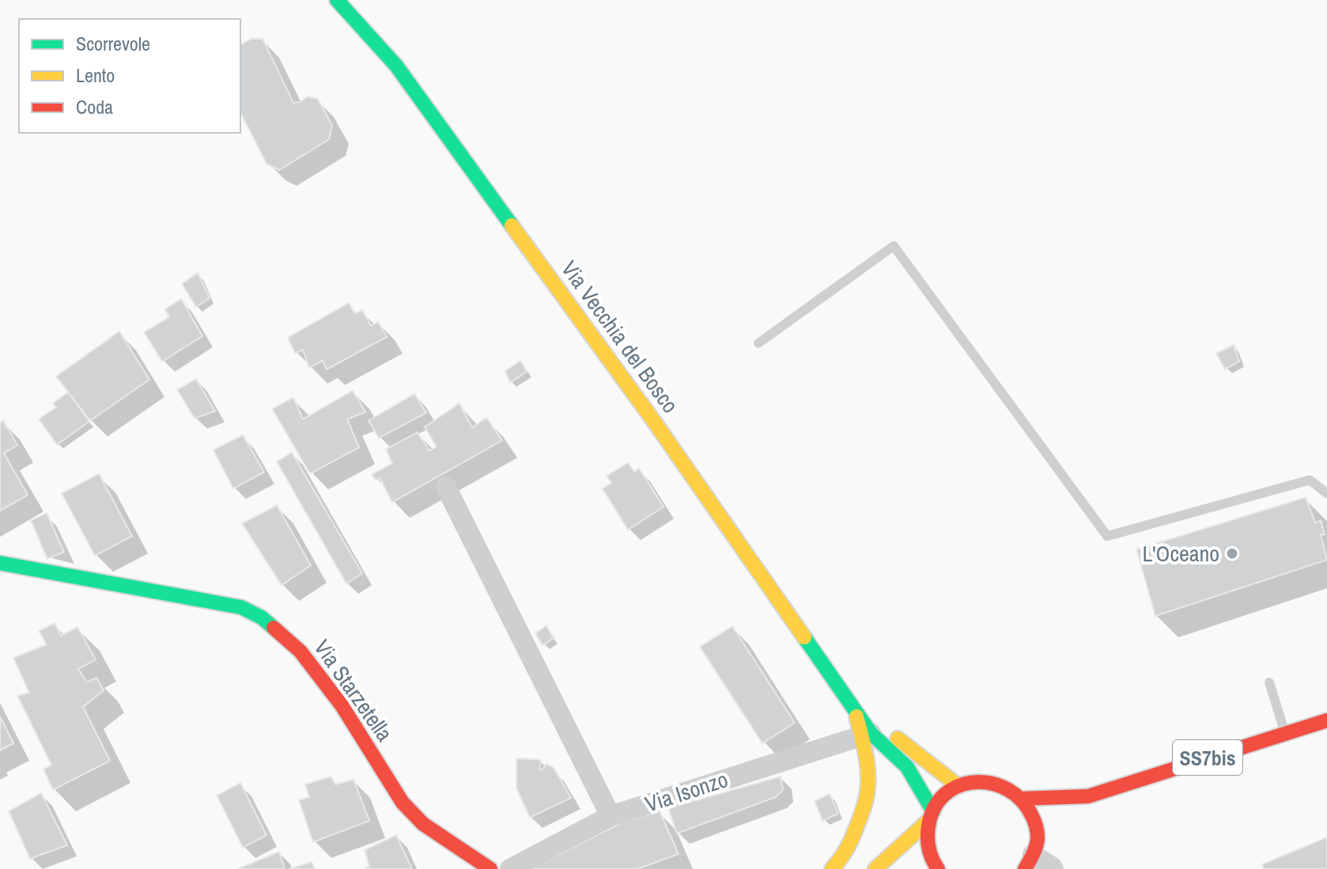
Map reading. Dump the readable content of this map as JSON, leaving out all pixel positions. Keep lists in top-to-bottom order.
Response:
{
  "streets": {
    "main road": ["Via Vecchia del Bosco", "Via Starzetella", "SS7bis"],
    "street": ["Via Isonzo"]
  },
  "places": ["L'Oceano"],
  "legend": ["Scorrevole", "Lento", "Coda"]
}
